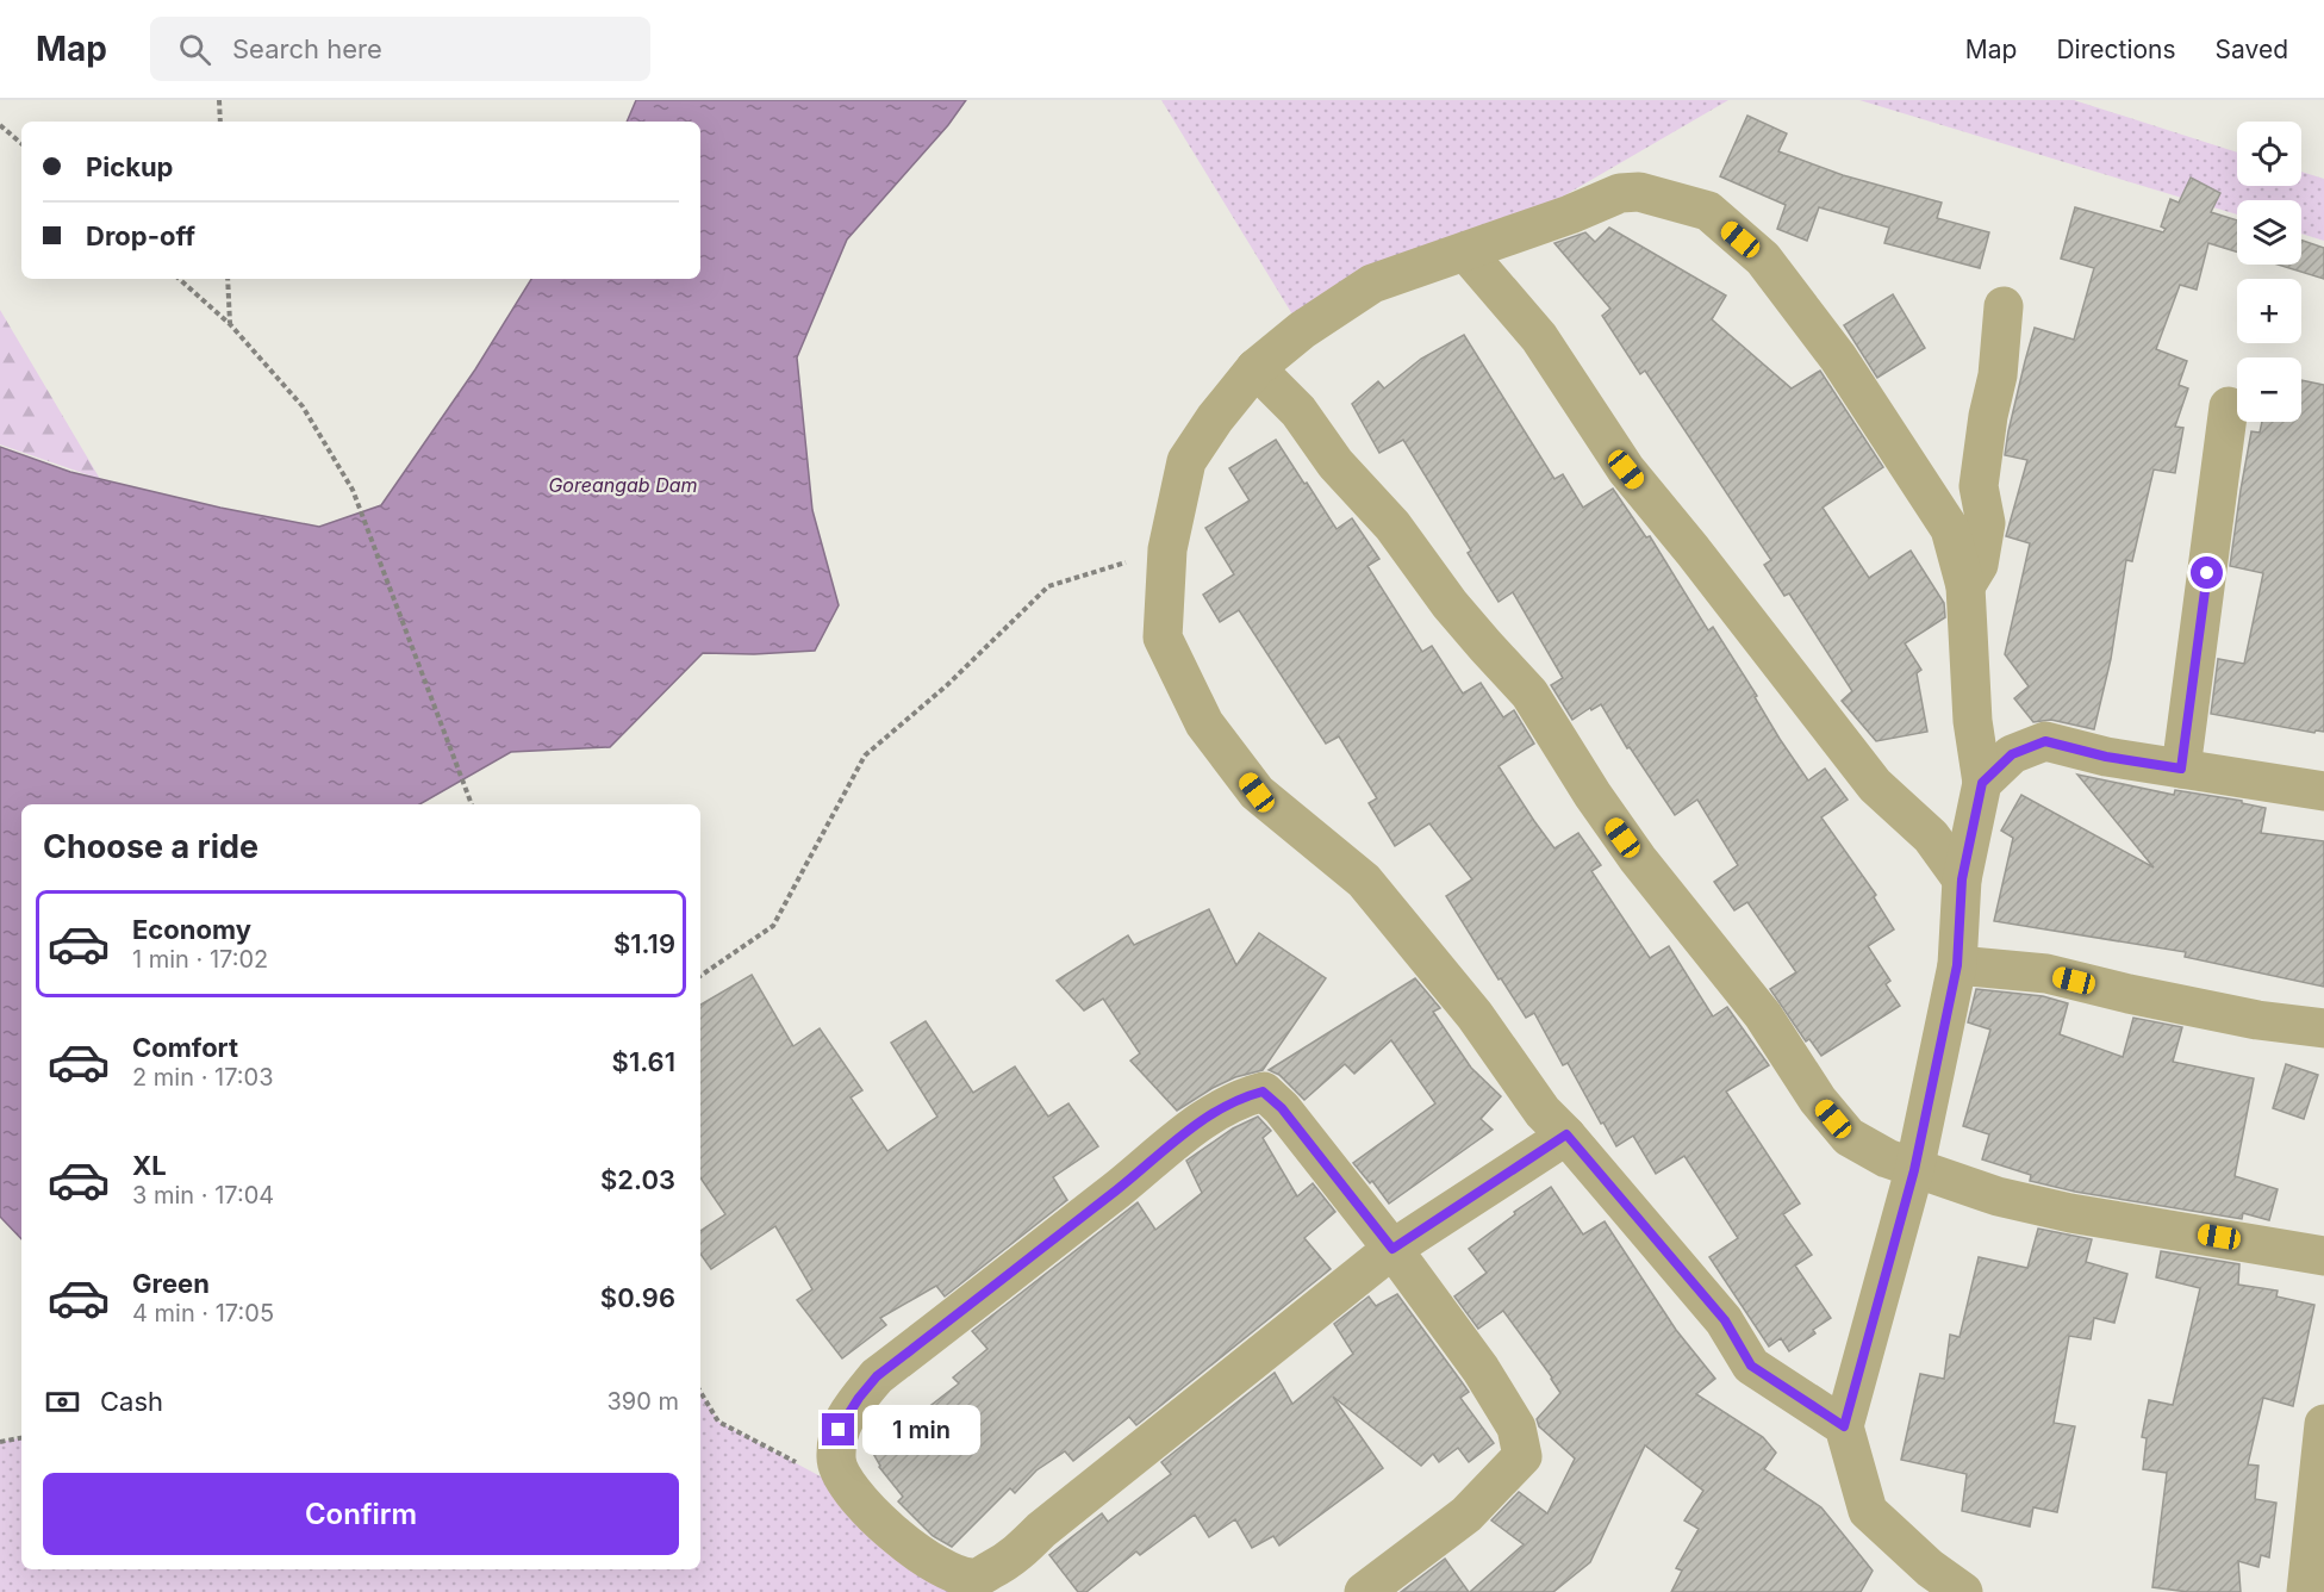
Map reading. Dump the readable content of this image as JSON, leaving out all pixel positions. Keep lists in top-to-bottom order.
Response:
{
  "water": ["Goreangab Dam"],
  "page": {
    "header": "Map",
    "search": "Search here",
    "nav": ["Map", "Directions", "Saved"],
    "map_buttons": ["+", "−"],
    "banner": ["Pickup", "Drop-off"],
    "heading": "Choose a ride",
    "list": [
      {
        "name": "Economy",
        "note": "1 min · 17:02",
        "value": "$1.19"
      },
      {
        "name": "Comfort",
        "note": "2 min · 17:03",
        "value": "$1.61"
      },
      {
        "name": "XL",
        "note": "3 min · 17:04",
        "value": "$2.03"
      },
      {
        "name": "Green",
        "note": "4 min · 17:05",
        "value": "$0.96"
      }
    ],
    "pay": ["Cash", "390 m"],
    "bubble": "1 min",
    "buttons": "Confirm"
  }
}
